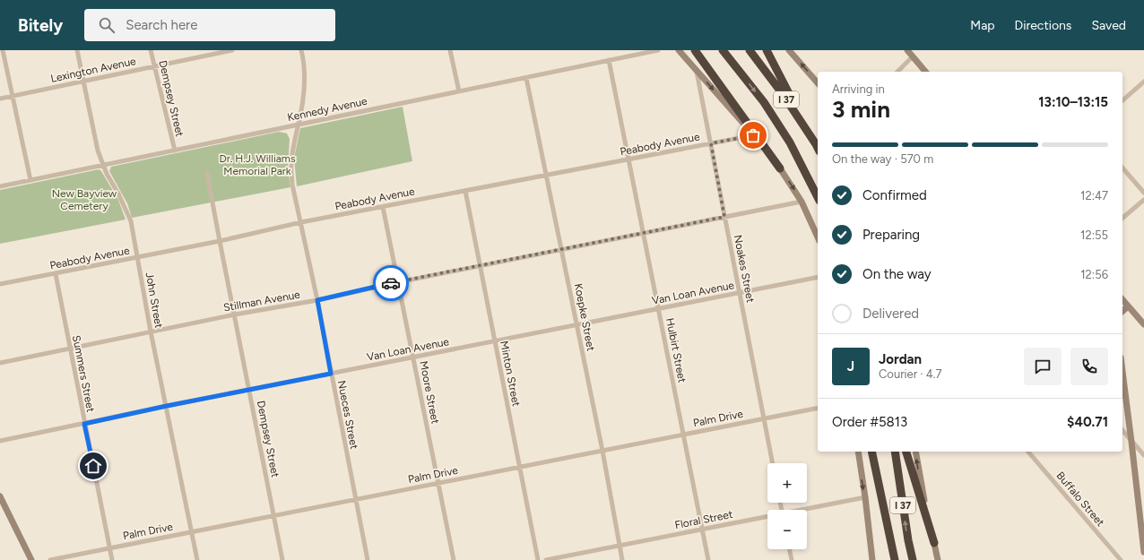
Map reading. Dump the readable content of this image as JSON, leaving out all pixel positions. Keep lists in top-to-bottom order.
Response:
{
  "streets": {
    "highway": ["I 37"],
    "street": [
      "Lexington Avenue",
      "Dempsey Street",
      "Kennedy Avenue",
      "Peabody Avenue",
      "Noakes Street",
      "Van Loan Avenue",
      "John Street",
      "Stillman Avenue",
      "Koepke Street",
      "Hulbirt Street",
      "Summers Street",
      "Minton Street",
      "Moore Street",
      "Nueces Street",
      "Palm Drive",
      "Buffalo Street",
      "Floral Street"
    ]
  },
  "crossings": [
    ["Lexington Avenue", "Dempsey Street"],
    ["Lexington Avenue", "John Street"],
    ["Dempsey Street", "Kennedy Avenue"],
    ["Dempsey Street", "Peabody Avenue"],
    ["Dempsey Street", "Van Loan Avenue"],
    ["Dempsey Street", "Stillman Avenue"],
    ["Dempsey Street", "Palm Drive"],
    ["Kennedy Avenue", "John Street"],
    ["Kennedy Avenue", "Koepke Street"],
    ["Kennedy Avenue", "Hulbirt Street"],
    ["Kennedy Avenue", "Nueces Street"],
    ["Peabody Avenue", "Noakes Street"],
    ["Peabody Avenue", "John Street"],
    ["Peabody Avenue", "Koepke Street"],
    ["Peabody Avenue", "Hulbirt Street"],
    ["Peabody Avenue", "Summers Street"],
    ["Peabody Avenue", "Minton Street"],
    ["Peabody Avenue", "Moore Street"],
    ["Peabody Avenue", "Nueces Street"],
    ["Noakes Street", "Van Loan Avenue"],
    ["Noakes Street", "Stillman Avenue"],
    ["Noakes Street", "Palm Drive"],
    ["Van Loan Avenue", "John Street"],
    ["Van Loan Avenue", "Koepke Street"],
    ["Van Loan Avenue", "Hulbirt Street"],
    ["Van Loan Avenue", "Summers Street"],
    ["Van Loan Avenue", "Minton Street"],
    ["Van Loan Avenue", "Moore Street"],
    ["Van Loan Avenue", "Nueces Street"],
    ["John Street", "Stillman Avenue"],
    ["John Street", "Palm Drive"],
    ["Stillman Avenue", "Koepke Street"],
    ["Stillman Avenue", "Hulbirt Street"],
    ["Stillman Avenue", "Summers Street"],
    ["Stillman Avenue", "Minton Street"],
    ["Stillman Avenue", "Moore Street"],
    ["Stillman Avenue", "Nueces Street"],
    ["Koepke Street", "Palm Drive"],
    ["Koepke Street", "Floral Street"],
    ["Hulbirt Street", "Palm Drive"],
    ["Hulbirt Street", "Floral Street"],
    ["Summers Street", "Palm Drive"],
    ["Minton Street", "Palm Drive"],
    ["Moore Street", "Palm Drive"],
    ["Nueces Street", "Palm Drive"]
  ],
  "parks": ["Dr. H.J. Williams Memorial Park", "New Bayview Cemetery"],
  "page": {
    "header": "Bitely",
    "search": "Search here",
    "nav": ["Map", "Directions", "Saved"],
    "heading": ["3 min", "Arriving in", "13:10–13:15"],
    "panel": [
      "Jordan",
      "Courier · 4.7",
      "Order #5813",
      "$40.71"
    ],
    "bar": "On the way · 570 m",
    "list": [
      ["Confirmed", "12:47"],
      ["Preparing", "12:55"],
      ["On the way", "12:56"],
      "Delivered"
    ],
    "round": "J",
    "map_buttons": ["+", "−"]
  }
}
